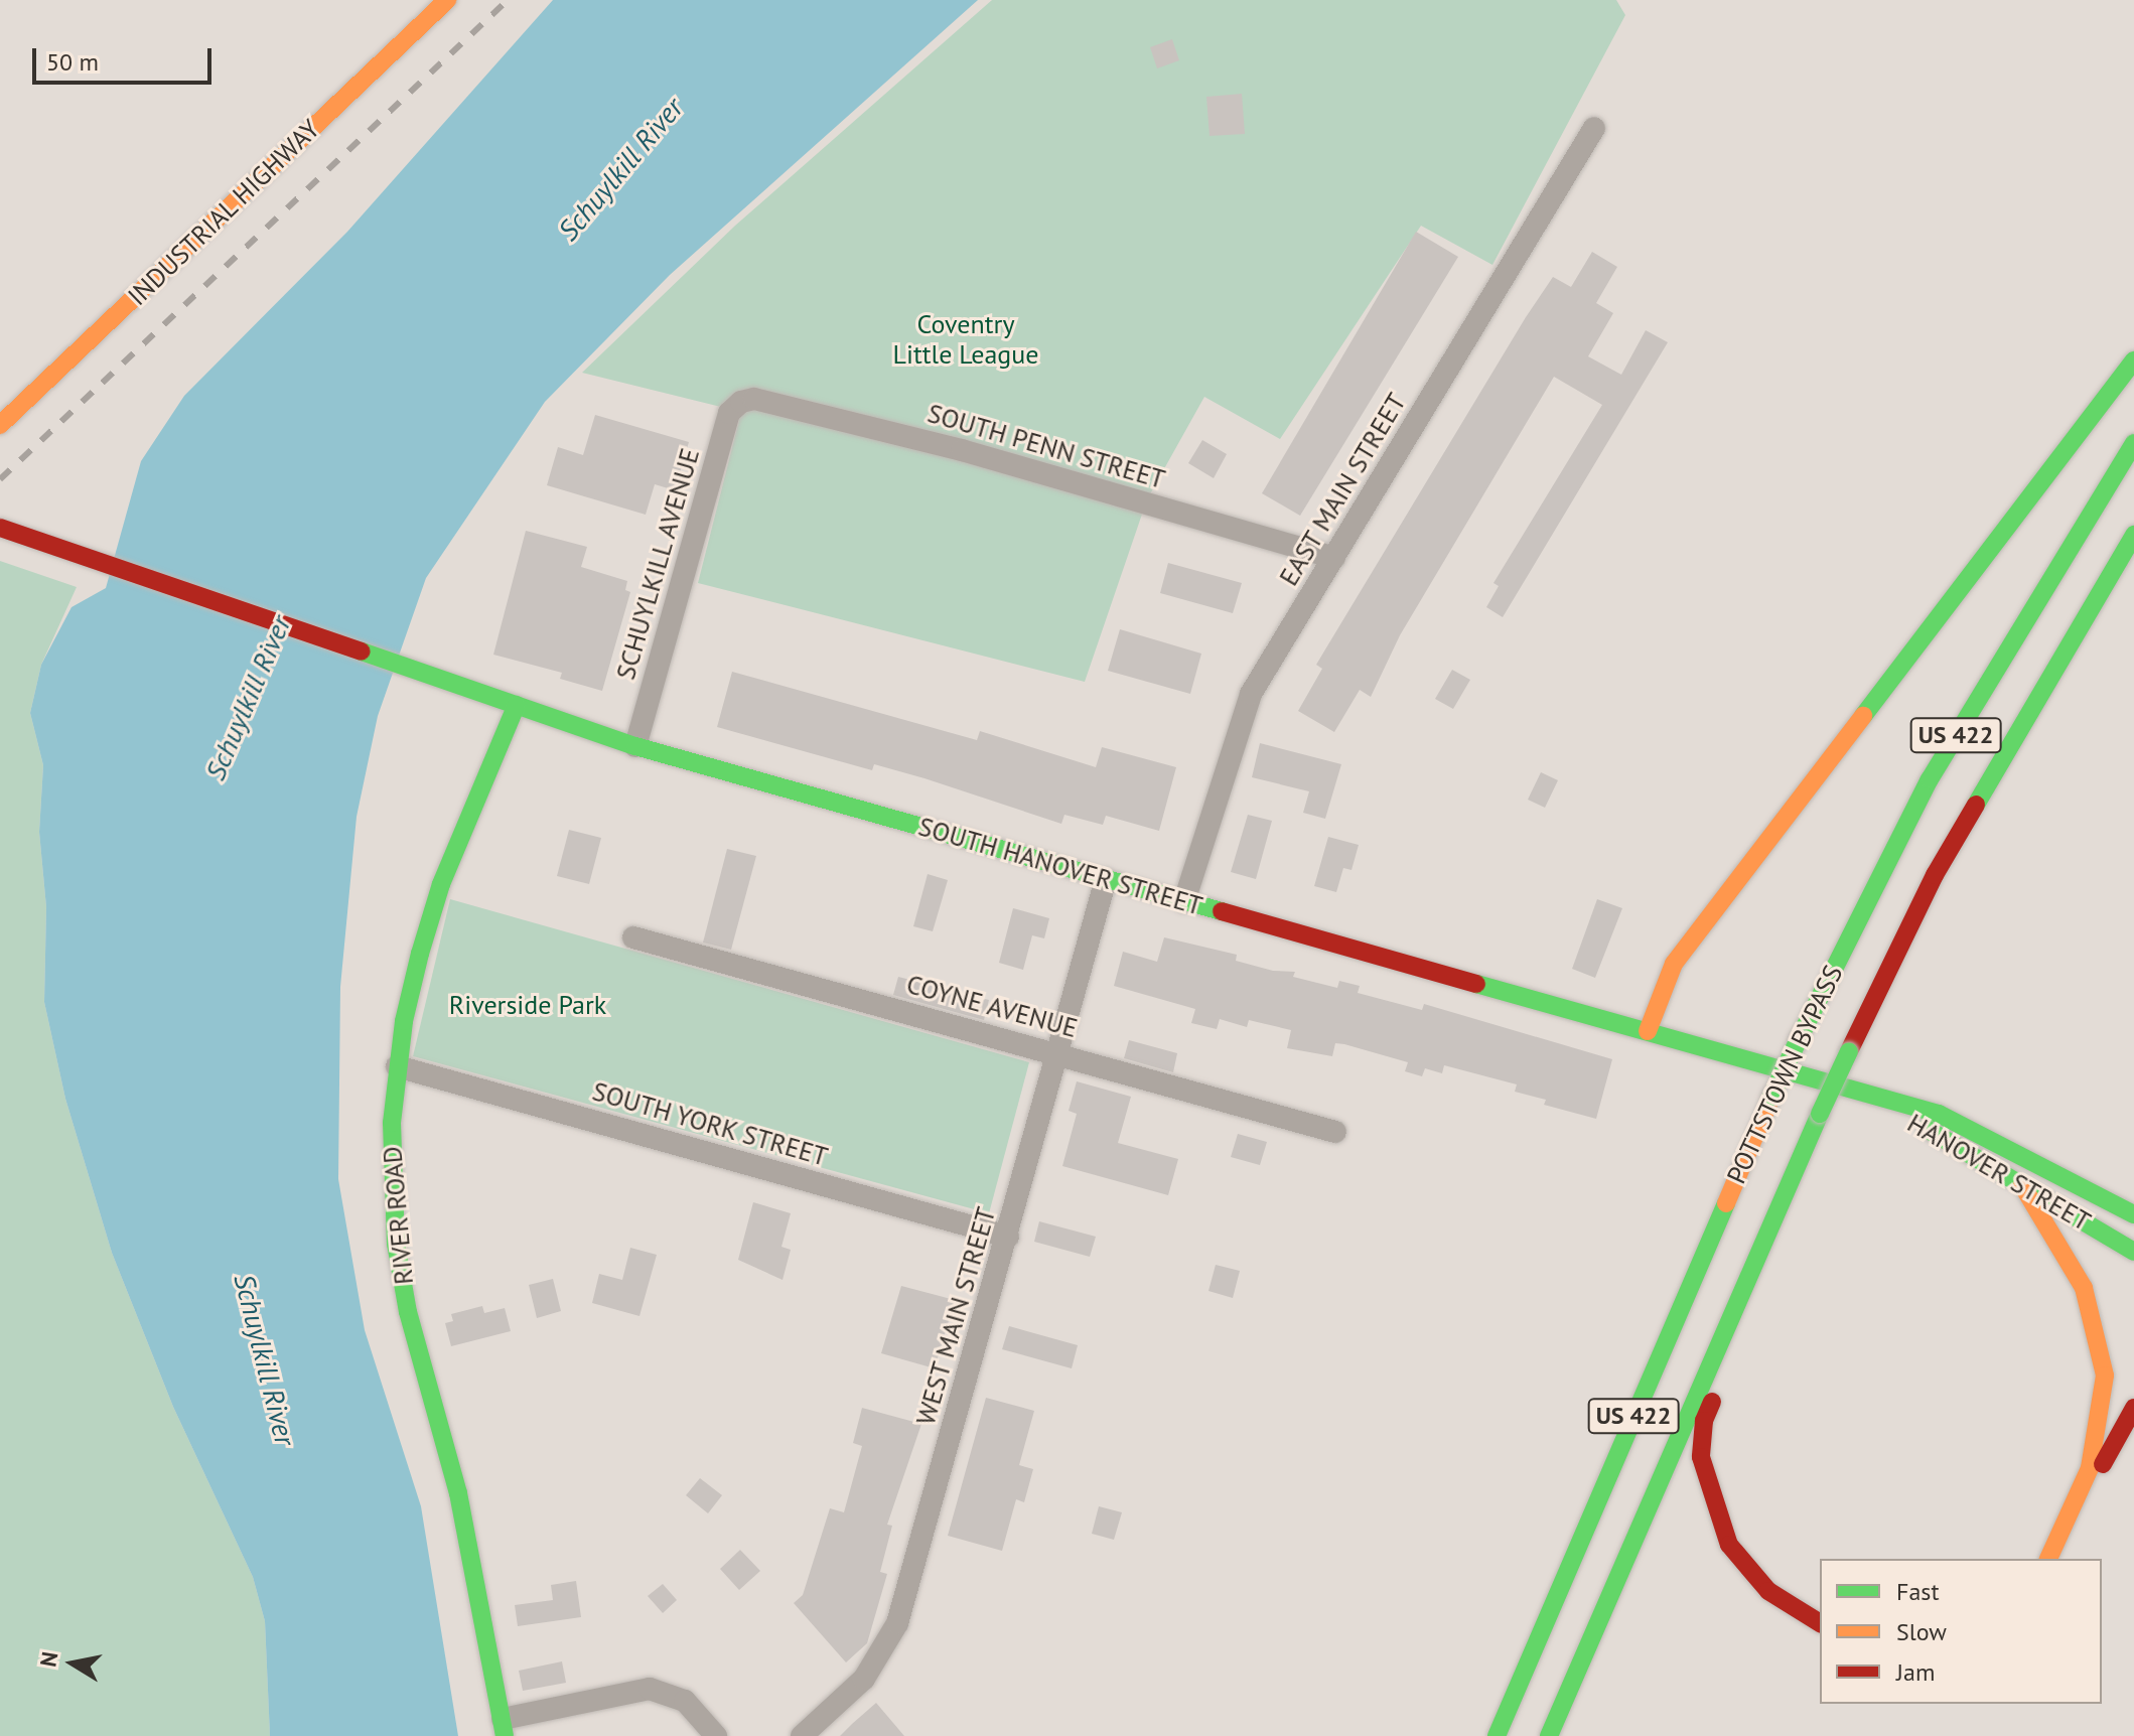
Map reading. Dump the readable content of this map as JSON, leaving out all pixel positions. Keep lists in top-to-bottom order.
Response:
{
  "streets": {
    "main road": [
      "INDUSTRIAL HIGHWAY",
      "US 422",
      "SOUTH HANOVER STREET",
      "POTTSTOWN BYPASS",
      "HANOVER STREET",
      "RIVER ROAD"
    ],
    "street": [
      "SOUTH PENN STREET",
      "EAST MAIN STREET",
      "SCHUYLKILL AVENUE",
      "COYNE AVENUE",
      "SOUTH YORK STREET",
      "WEST MAIN STREET"
    ]
  },
  "crossings": [
    ["SOUTH PENN STREET", "EAST MAIN STREET"],
    ["SOUTH PENN STREET", "SCHUYLKILL AVENUE"],
    ["EAST MAIN STREET", "SOUTH HANOVER STREET"],
    ["SCHUYLKILL AVENUE", "SOUTH HANOVER STREET"],
    ["SOUTH HANOVER STREET", "HANOVER STREET"],
    ["SOUTH HANOVER STREET", "RIVER ROAD"],
    ["SOUTH HANOVER STREET", "WEST MAIN STREET"],
    ["COYNE AVENUE", "WEST MAIN STREET"],
    ["SOUTH YORK STREET", "RIVER ROAD"],
    ["SOUTH YORK STREET", "WEST MAIN STREET"]
  ],
  "water": ["Schuylkill River"],
  "parks": ["Coventry Little League", "Riverside Park"],
  "legend": ["Fast", "Slow", "Jam"],
  "scale_bar": "50 m",
  "north": "left"
}
